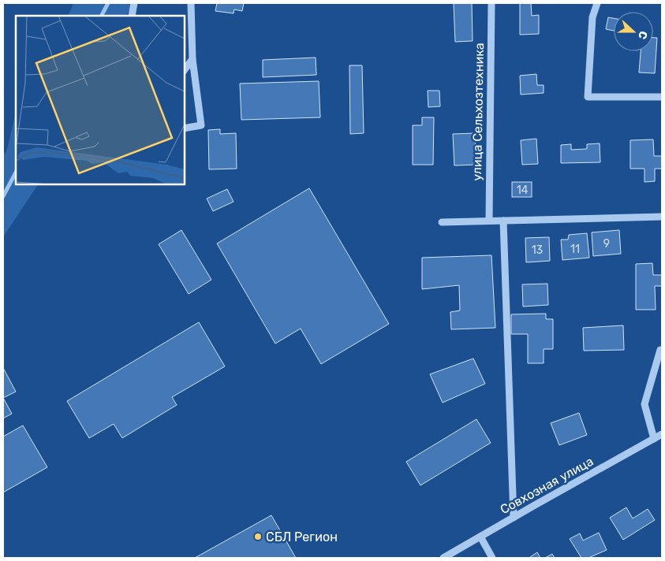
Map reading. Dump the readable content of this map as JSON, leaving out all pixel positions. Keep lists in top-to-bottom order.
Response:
{
  "streets": {
    "street": ["улица Сельхозтехника", "Совхозная улица"]
  },
  "places": ["СБЛ Регион"],
  "house_numbers": [
    "14",
    "9",
    "11",
    "13"
  ],
  "north": "right"
}
